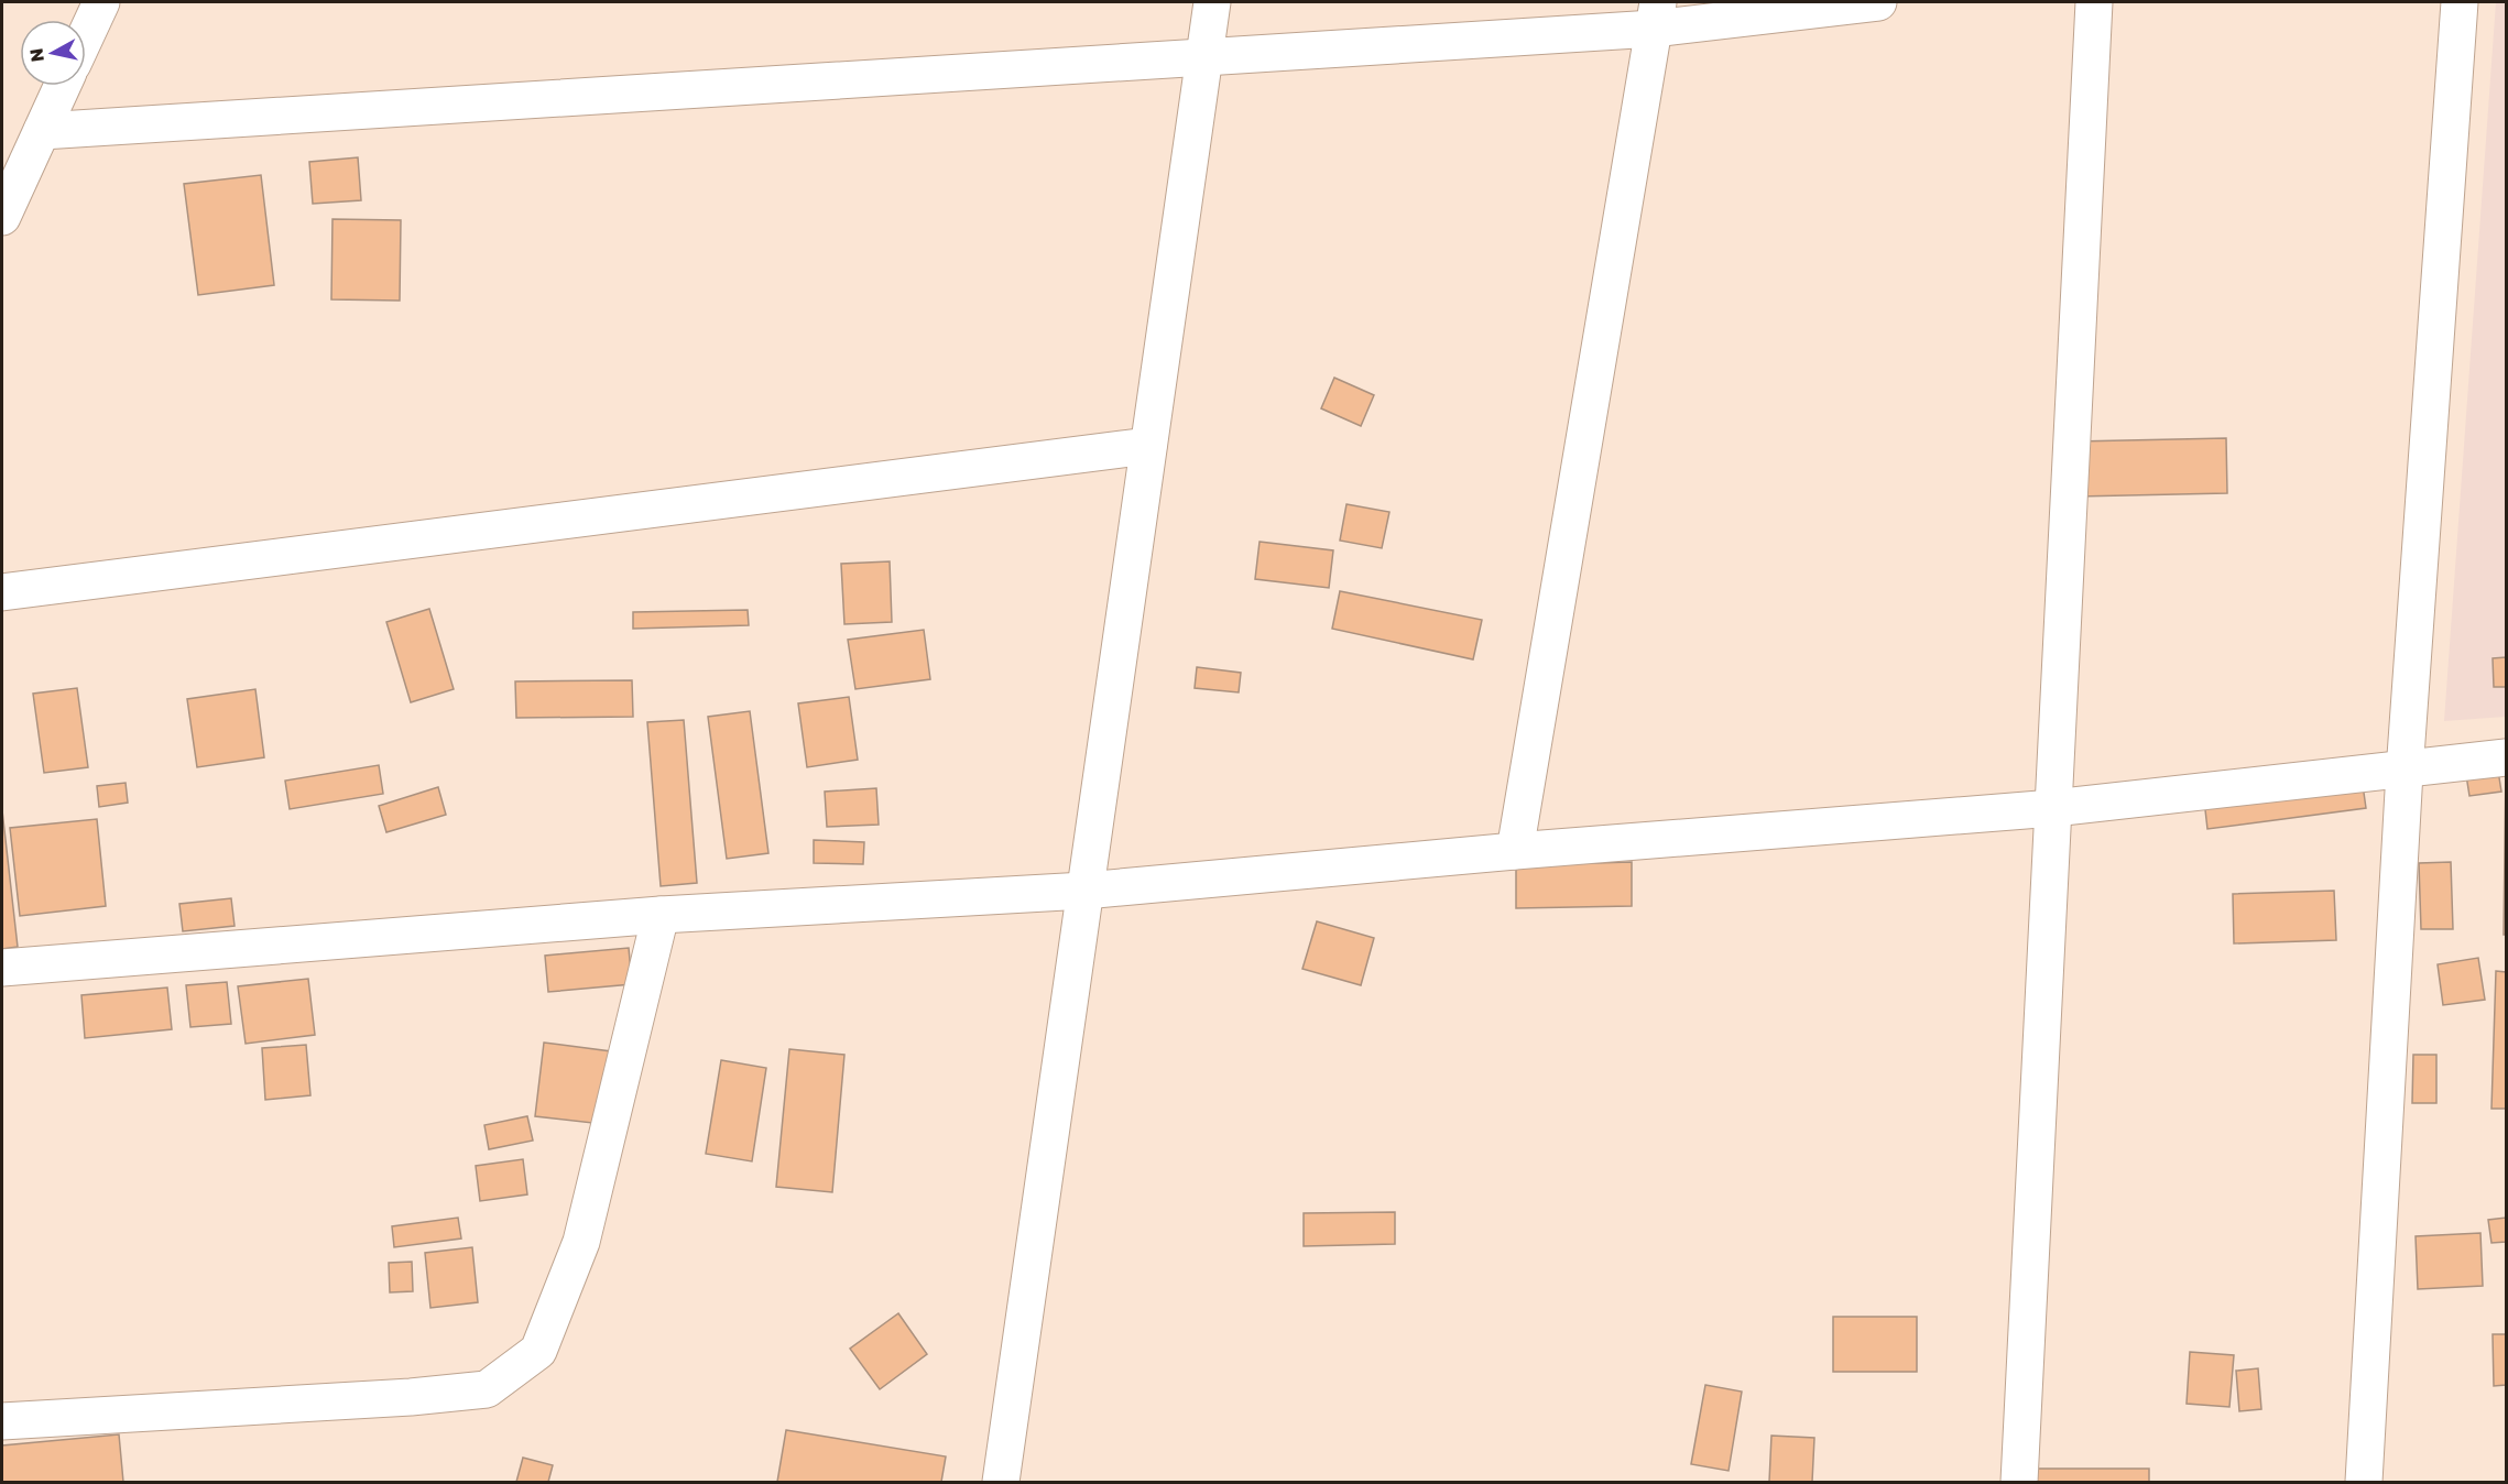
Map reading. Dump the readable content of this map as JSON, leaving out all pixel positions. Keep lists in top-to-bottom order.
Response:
{
  "north": "left"
}
